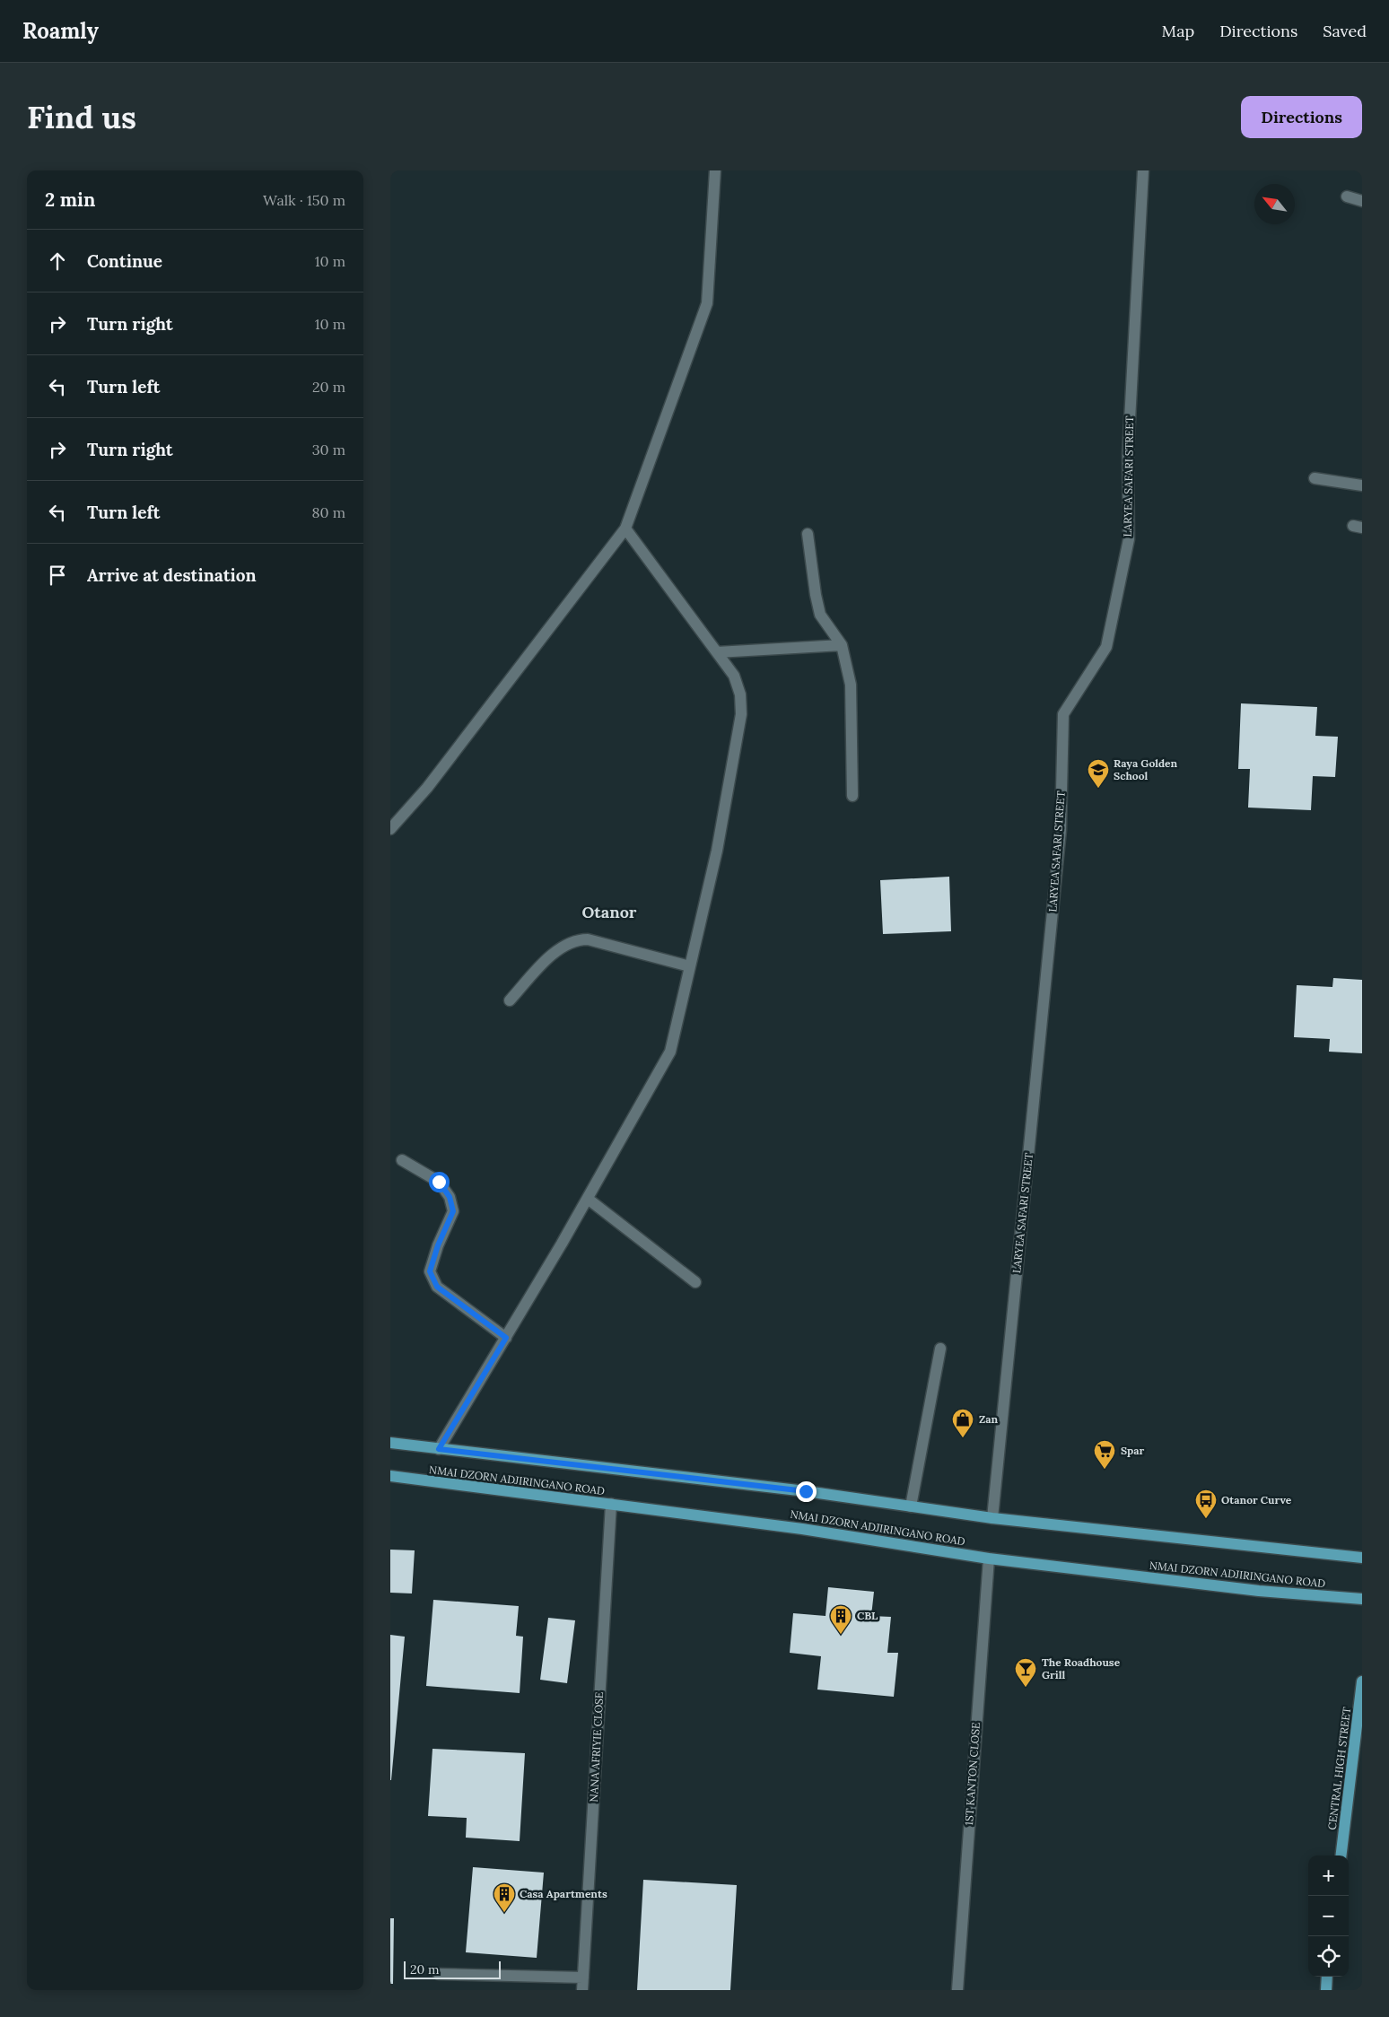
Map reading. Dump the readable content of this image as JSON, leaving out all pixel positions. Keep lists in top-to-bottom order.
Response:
{
  "streets": {
    "main road": ["NMAI DZORN ADJIRINGANO ROAD", "CENTRAL HIGH STREET"],
    "street": ["LARYEA SAFARI STREET", "NANA AFRIYIE CLOSE", "1ST KANTON CLOSE"]
  },
  "crossings": [
    ["LARYEA SAFARI STREET", "NMAI DZORN ADJIRINGANO ROAD"],
    ["NMAI DZORN ADJIRINGANO ROAD", "NANA AFRIYIE CLOSE"],
    ["NMAI DZORN ADJIRINGANO ROAD", "1ST KANTON CLOSE"]
  ],
  "districts": ["Otanor"],
  "places": {
    "school or university": ["Raya Golden School"],
    "shop": ["Zan"],
    "supermarket": ["Spar"],
    "bus stop": ["Otanor Curve"],
    "building": ["CBL", "Casa Apartments"],
    "bar": ["The Roadhouse Grill"]
  },
  "scale_bar": "20 m",
  "north": "top left",
  "page": {
    "header": "Roamly",
    "nav": ["Map", "Directions", "Saved"],
    "buttons": "Directions",
    "title": "Find us",
    "heading": ["2 min", "Walk · 150 m"],
    "list": [
      ["Continue", "10 m"],
      ["Turn right", "10 m"],
      ["Turn left", "20 m"],
      ["Turn right", "30 m"],
      ["Turn left", "80 m"],
      "Arrive at destination"
    ],
    "map_buttons": ["+", "−"],
    "scale": "20 m"
  }
}
